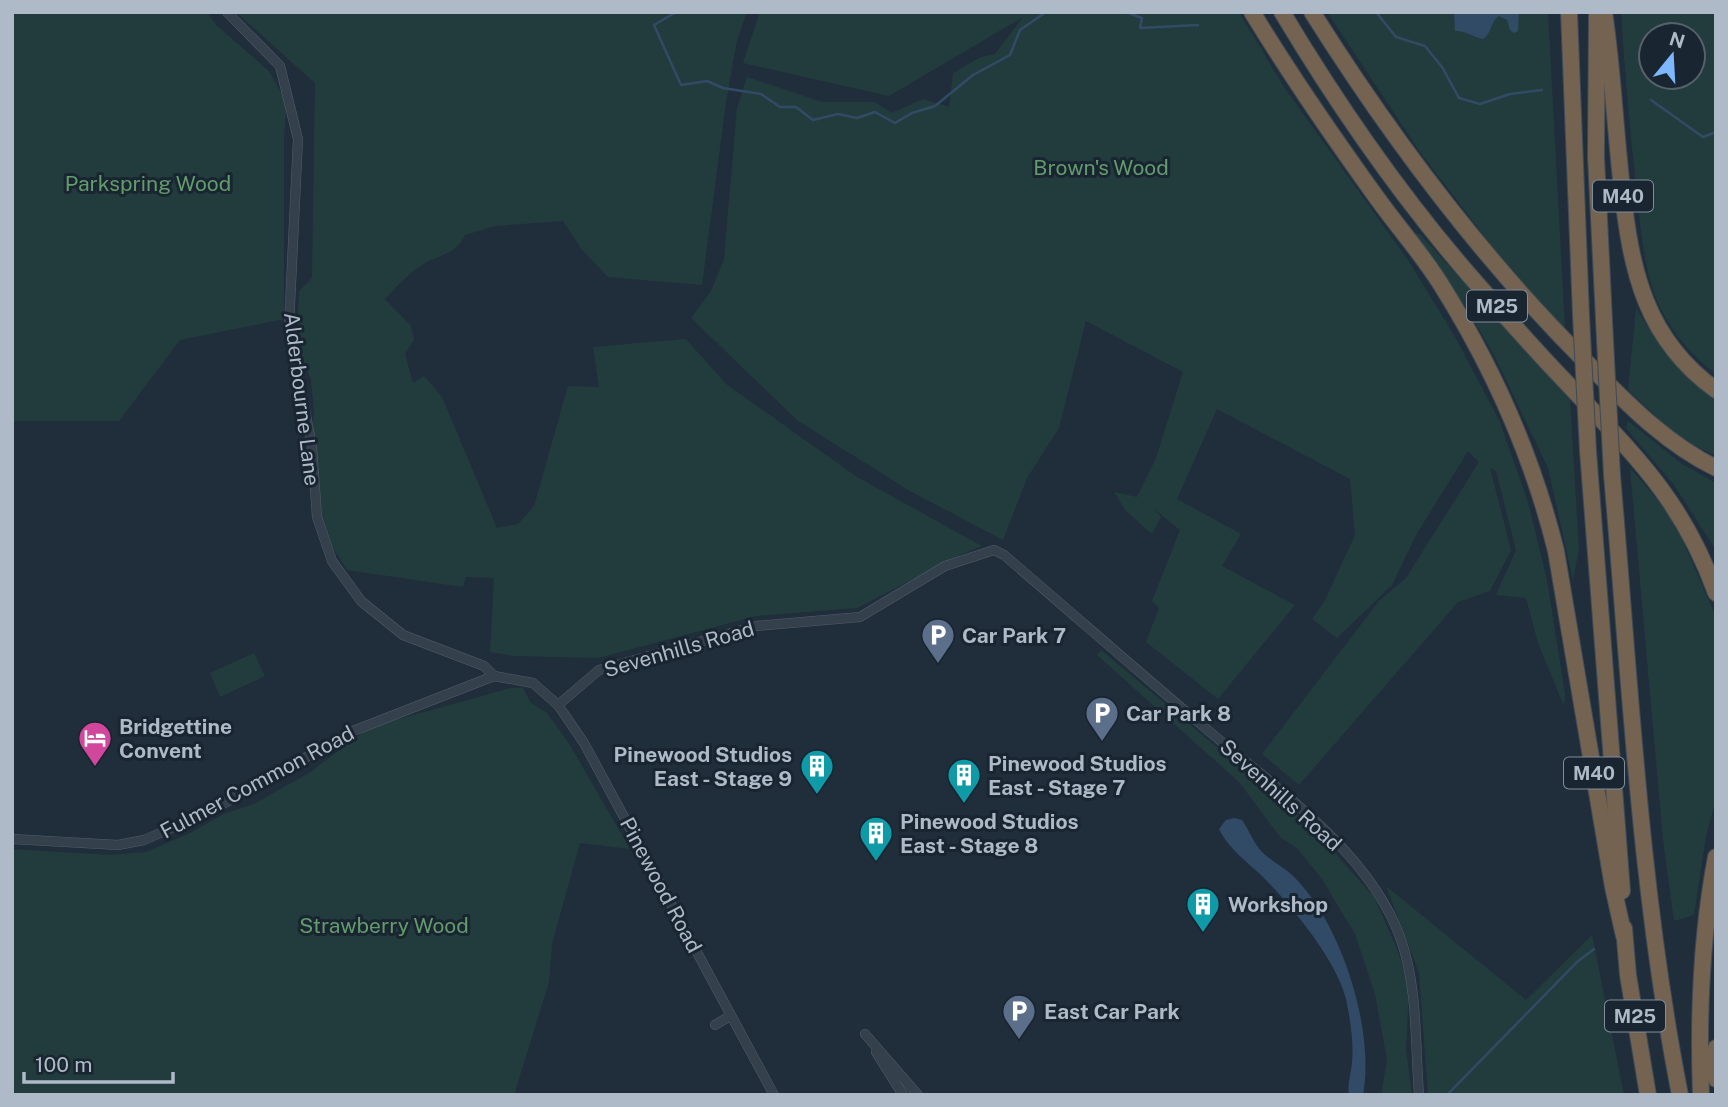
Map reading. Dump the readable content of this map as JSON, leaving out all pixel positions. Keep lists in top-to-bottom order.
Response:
{
  "streets": {
    "highway": ["M40", "M25"],
    "street": [
      "Alderbourne Lane",
      "Sevenhills Road",
      "Fulmer Common Road",
      "Pinewood Road"
    ]
  },
  "crossings": [
    ["M40", "M25"],
    ["Alderbourne Lane", "Fulmer Common Road"],
    ["Alderbourne Lane", "Pinewood Road"],
    ["Sevenhills Road", "Pinewood Road"],
    ["Fulmer Common Road", "Pinewood Road"]
  ],
  "parks": ["Brown's Wood", "Parkspring Wood", "Strawberry Wood"],
  "places": {
    "parking": ["Car Park 7", "Car Park 8", "East Car Park"],
    "hotel": ["Bridgettine Convent"],
    "building": [
      "Pinewood Studios East - Stage 9",
      "Pinewood Studios East - Stage 7",
      "Pinewood Studios East - Stage 8",
      "Workshop"
    ]
  },
  "scale_bar": "100 m",
  "north": "top"
}
